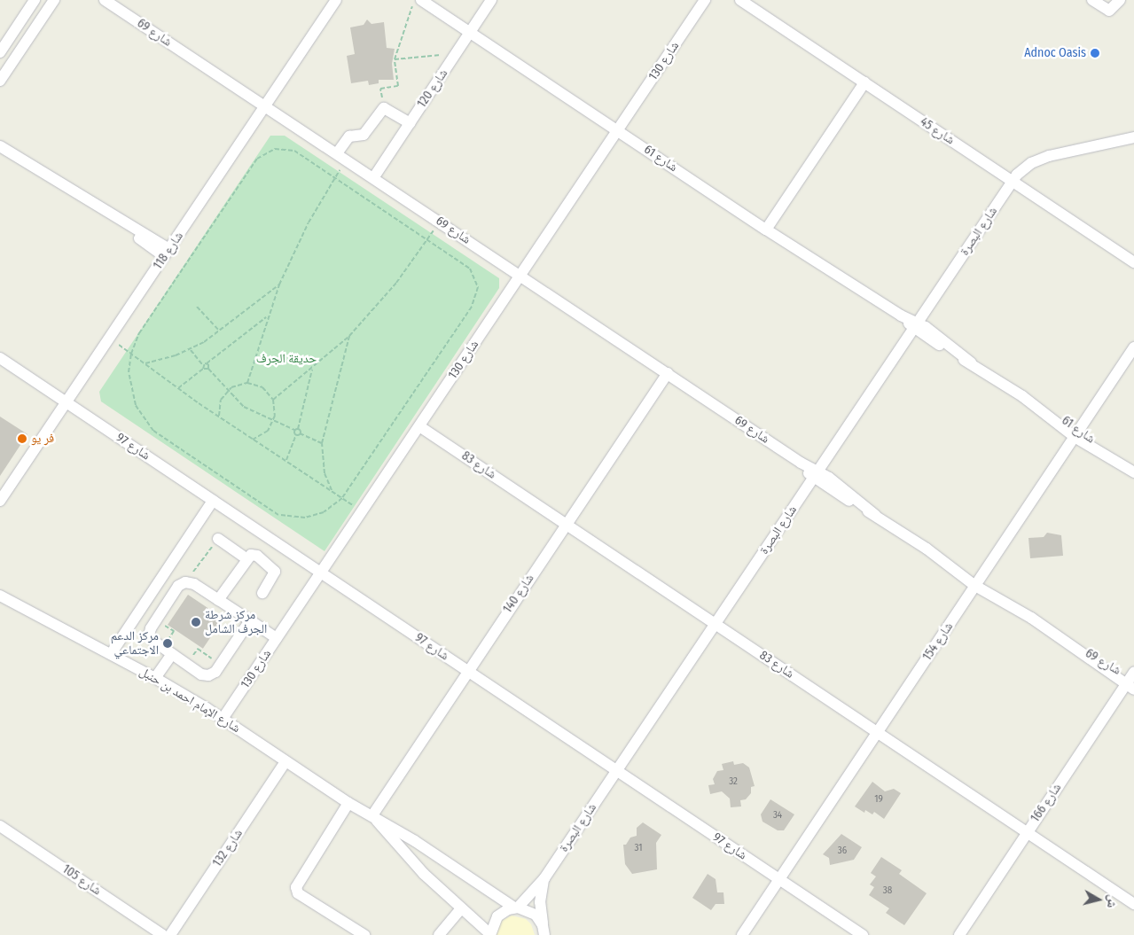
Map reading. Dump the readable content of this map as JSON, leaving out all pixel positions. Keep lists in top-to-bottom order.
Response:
{
  "streets": {
    "street": [
      "شارع 69",
      "شارع 130",
      "شارع 120",
      "شارع 45",
      "شارع 61",
      "شارع البصرة",
      "شارع 118",
      "شارع 97",
      "شارع 83",
      "شارع 140",
      "شارع 154",
      "شارع الإمام احمد بن حنبل",
      "شارع 166",
      "شارع 132",
      "شارع 105"
    ]
  },
  "crossings": [
    ["شارع 69", "شارع 130"],
    ["شارع 69", "شارع 120"],
    ["شارع 69", "شارع البصرة"],
    ["شارع 69", "شارع 118"],
    ["شارع 69", "شارع 140"],
    ["شارع 69", "شارع 154"],
    ["شارع 69", "شارع 166"],
    ["شارع 130", "شارع 61"],
    ["شارع 130", "شارع 97"],
    ["شارع 130", "شارع 83"],
    ["شارع 130", "شارع الإمام احمد بن حنبل"],
    ["شارع 120", "شارع 61"],
    ["شارع 45", "شارع البصرة"],
    ["شارع 61", "شارع البصرة"],
    ["شارع 61", "شارع 154"],
    ["شارع البصرة", "شارع 97"],
    ["شارع البصرة", "شارع 83"],
    ["شارع البصرة", "شارع الإمام احمد بن حنبل"],
    ["شارع 118", "شارع 97"],
    ["شارع 97", "شارع 140"],
    ["شارع 97", "شارع 154"],
    ["شارع 83", "شارع 140"],
    ["شارع 83", "شارع 154"],
    ["شارع 83", "شارع 166"],
    ["شارع 140", "شارع الإمام احمد بن حنبل"],
    ["شارع الإمام احمد بن حنبل", "شارع 132"]
  ],
  "parks": ["حديقة الجرف"],
  "places": [
    "Adnoc Oasis",
    "فر يو",
    "مركز شرطة الجرف الشامل",
    "مركز الدعم الاجتماعي"
  ],
  "house_numbers": [
    "32",
    "19",
    "34",
    "31",
    "36",
    "38"
  ],
  "north": "right"
}
